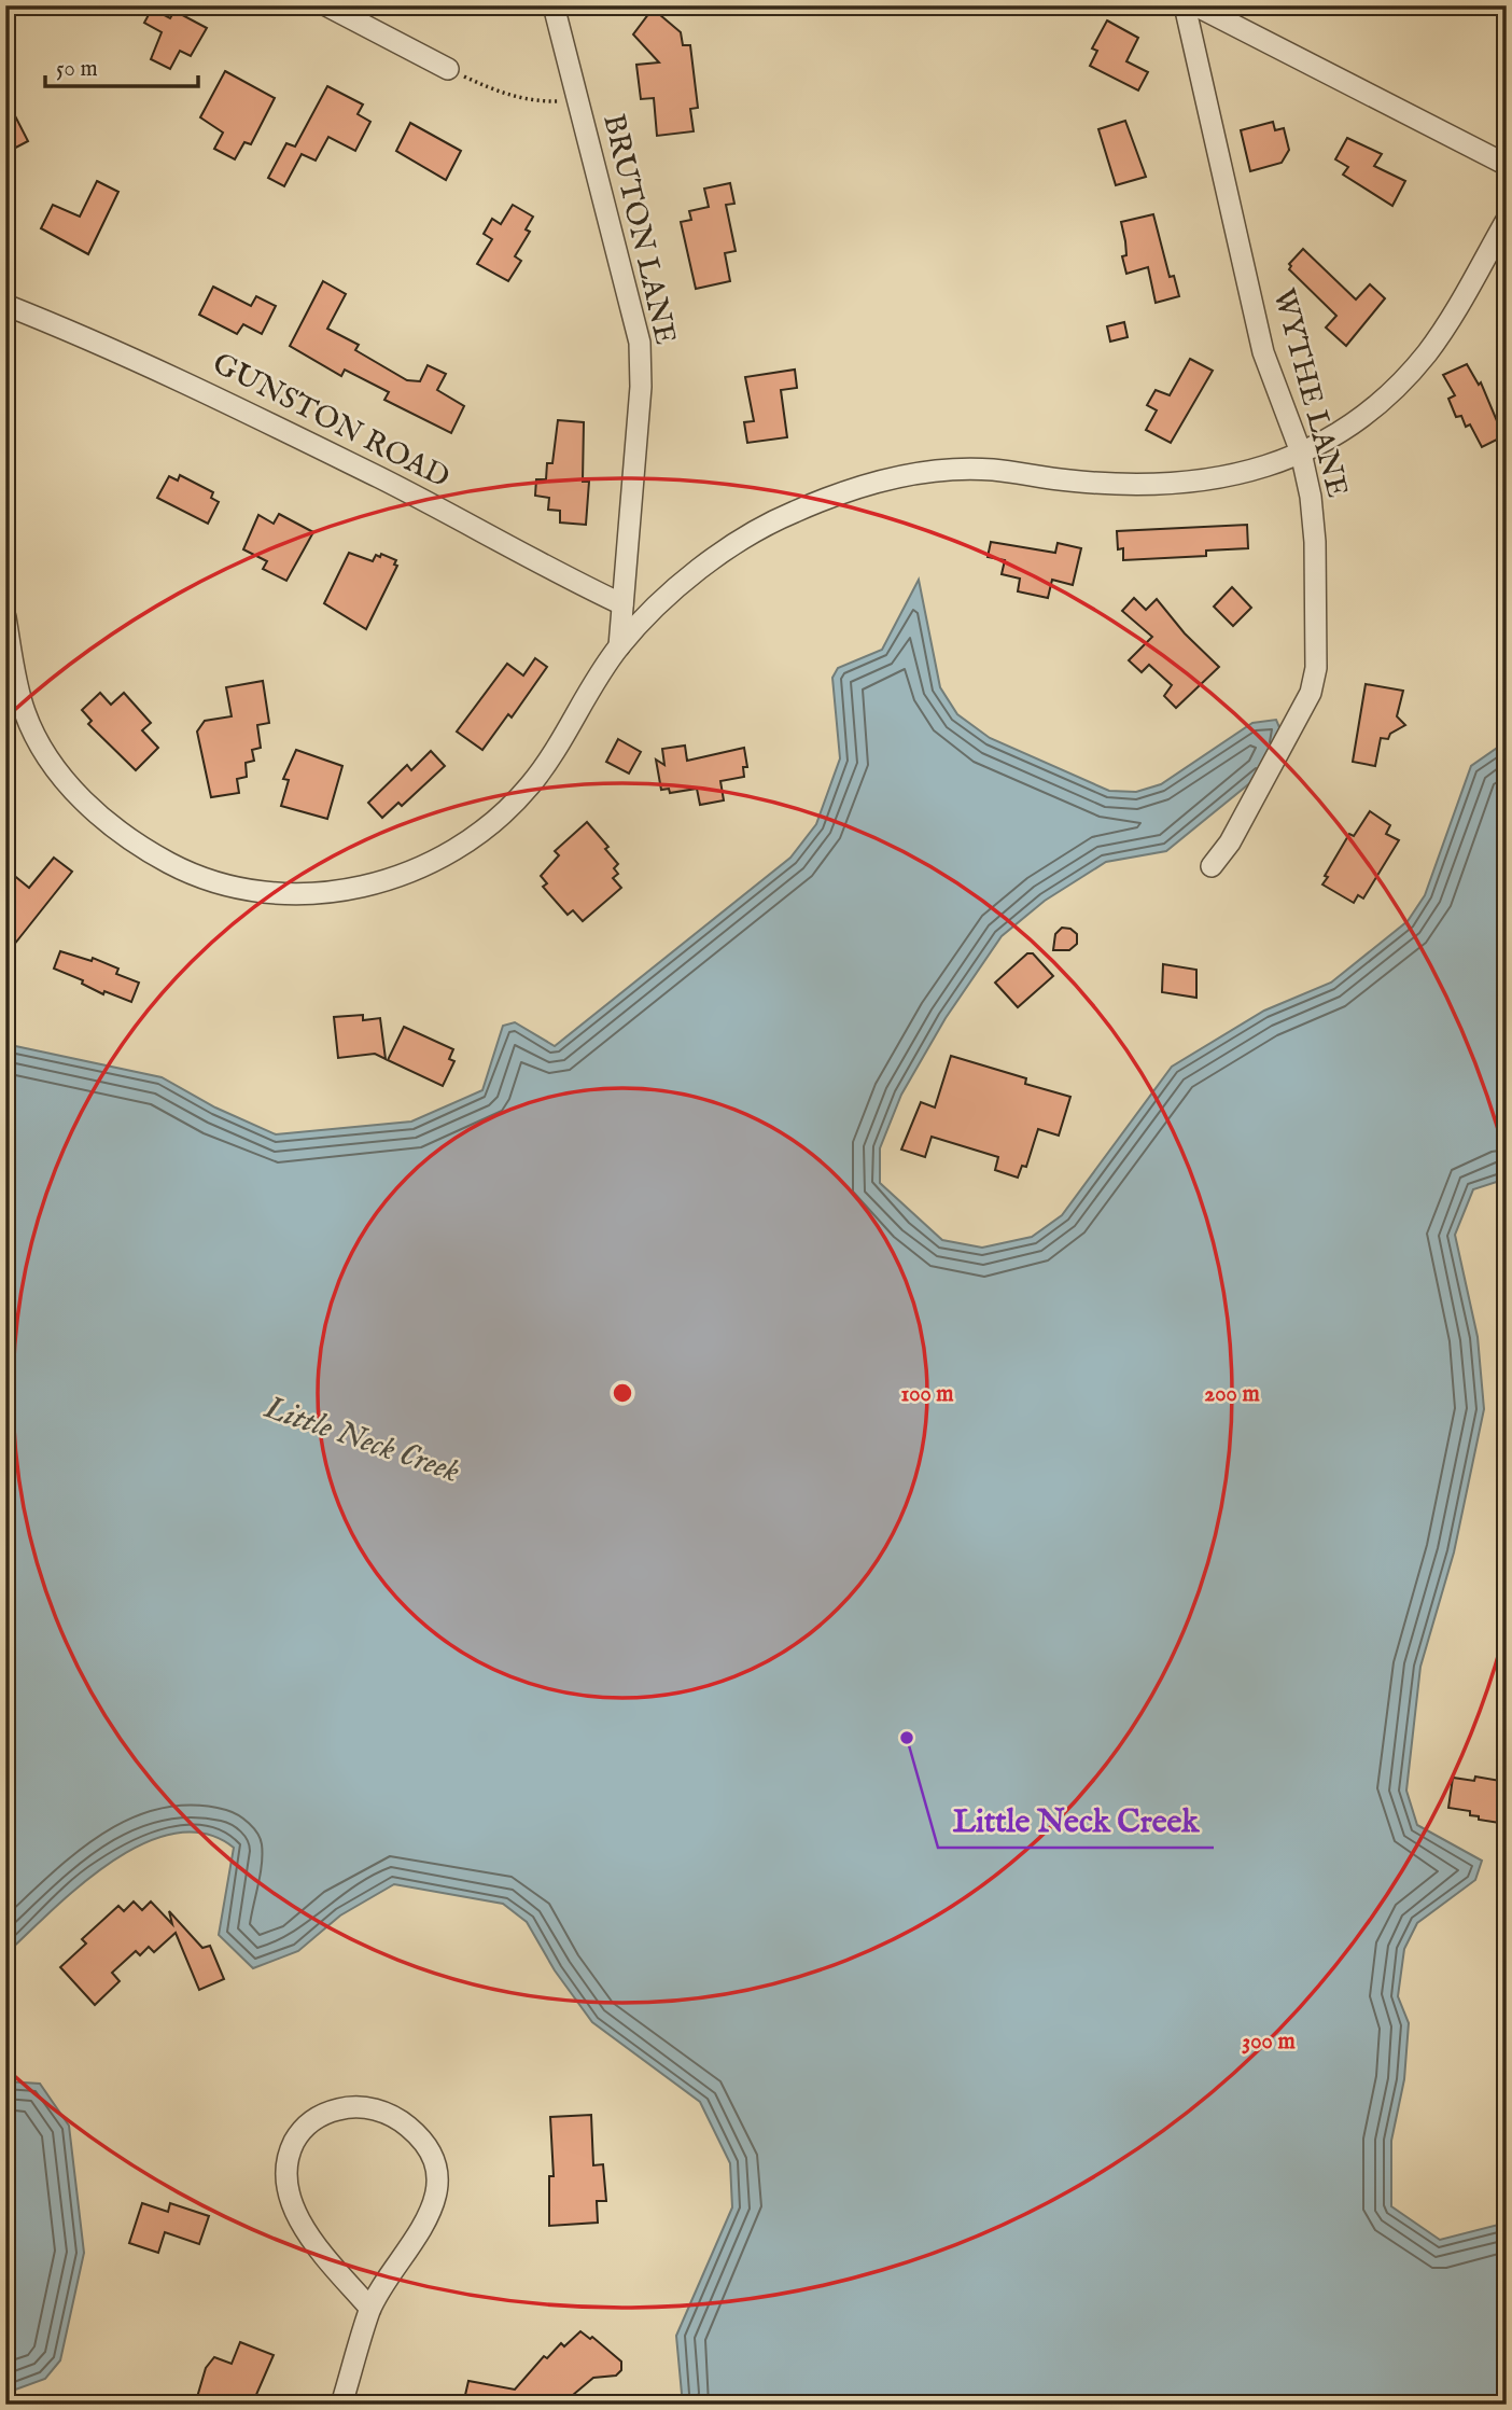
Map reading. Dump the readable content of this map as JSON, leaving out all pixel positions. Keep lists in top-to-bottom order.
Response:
{
  "streets": {
    "street": ["BRUTON LANE", "WYTHE LANE", "GUNSTON ROAD"]
  },
  "crossings": [
    ["BRUTON LANE", "GUNSTON ROAD"]
  ],
  "water": ["Little Neck Creek"],
  "places": ["Little Neck Creek"],
  "scale_bar": "50 m",
  "rings": ["100 m", "200 m", "300 m"]
}
